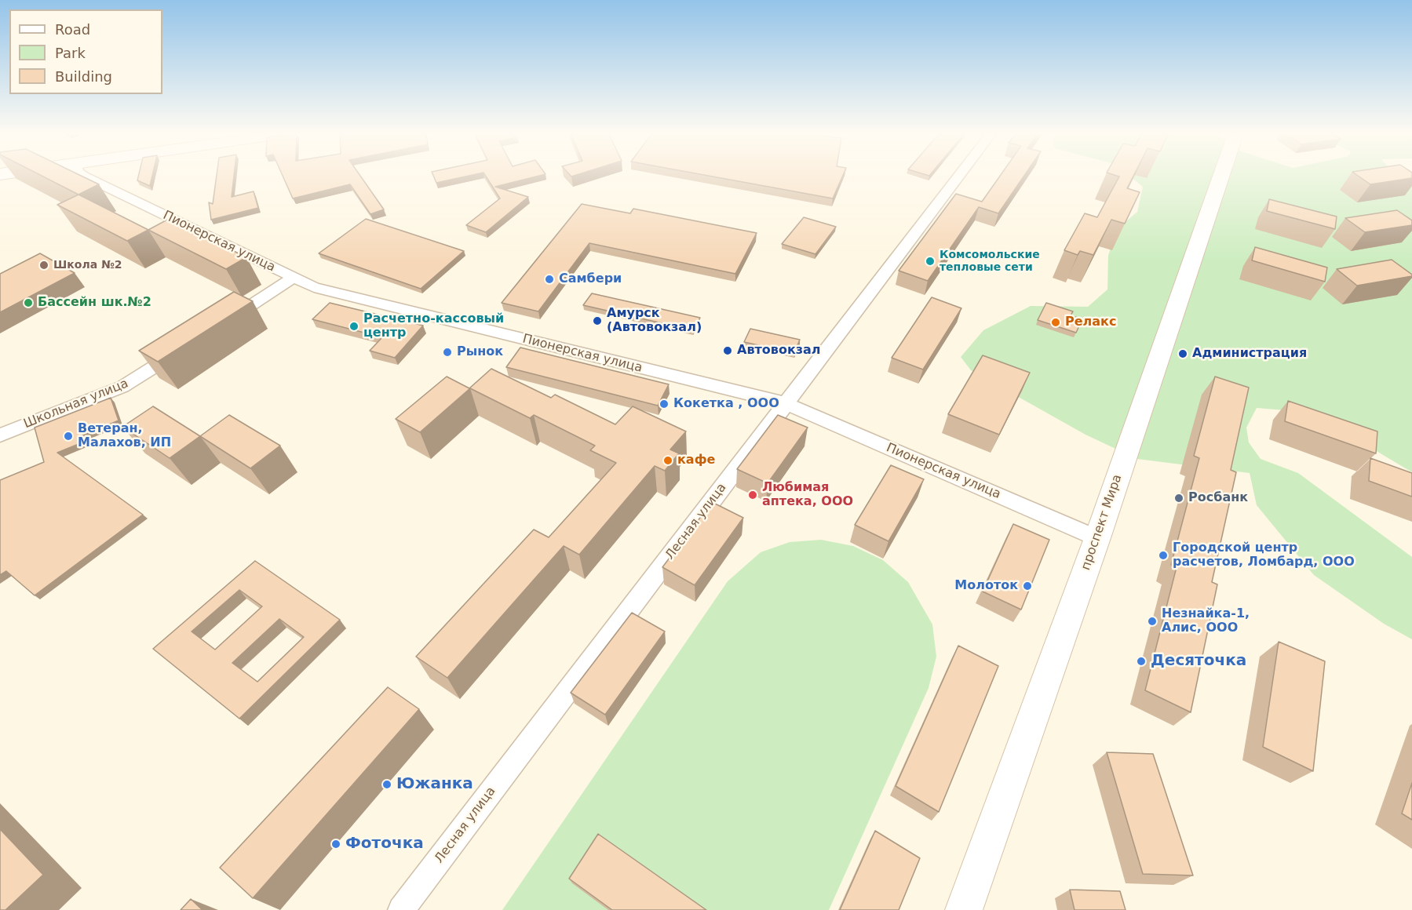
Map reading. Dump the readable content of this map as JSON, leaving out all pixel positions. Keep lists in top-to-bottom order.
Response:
{
  "streets": {
    "street": [
      "Пионерская улица",
      "Школьная улица",
      "Лесная улица",
      "проспект Мира"
    ]
  },
  "crossings": [
    ["Пионерская улица", "Лесная улица"],
    ["Пионерская улица", "проспект Мира"]
  ],
  "places": [
    "Комсомольские тепловые сети",
    "Школа №2",
    "Самбери",
    "Бассейн шк.№2",
    "Амурск (Автовокзал)",
    "Релакс",
    "Расчетно-кассовый центр",
    "Автовокзал",
    "Рынок",
    "Администрация",
    "Кокетка , ООО",
    "Ветеран, Малахов, ИП",
    "кафе",
    "Любимая аптека, ООО",
    "Росбанк",
    "Городской центр расчетов, Ломбард, ООО",
    "Молоток",
    "Незнайка-1, Алис, ООО",
    "Десяточка",
    "Южанка",
    "Фоточка"
  ],
  "legend": ["Road", "Park", "Building"]
}
